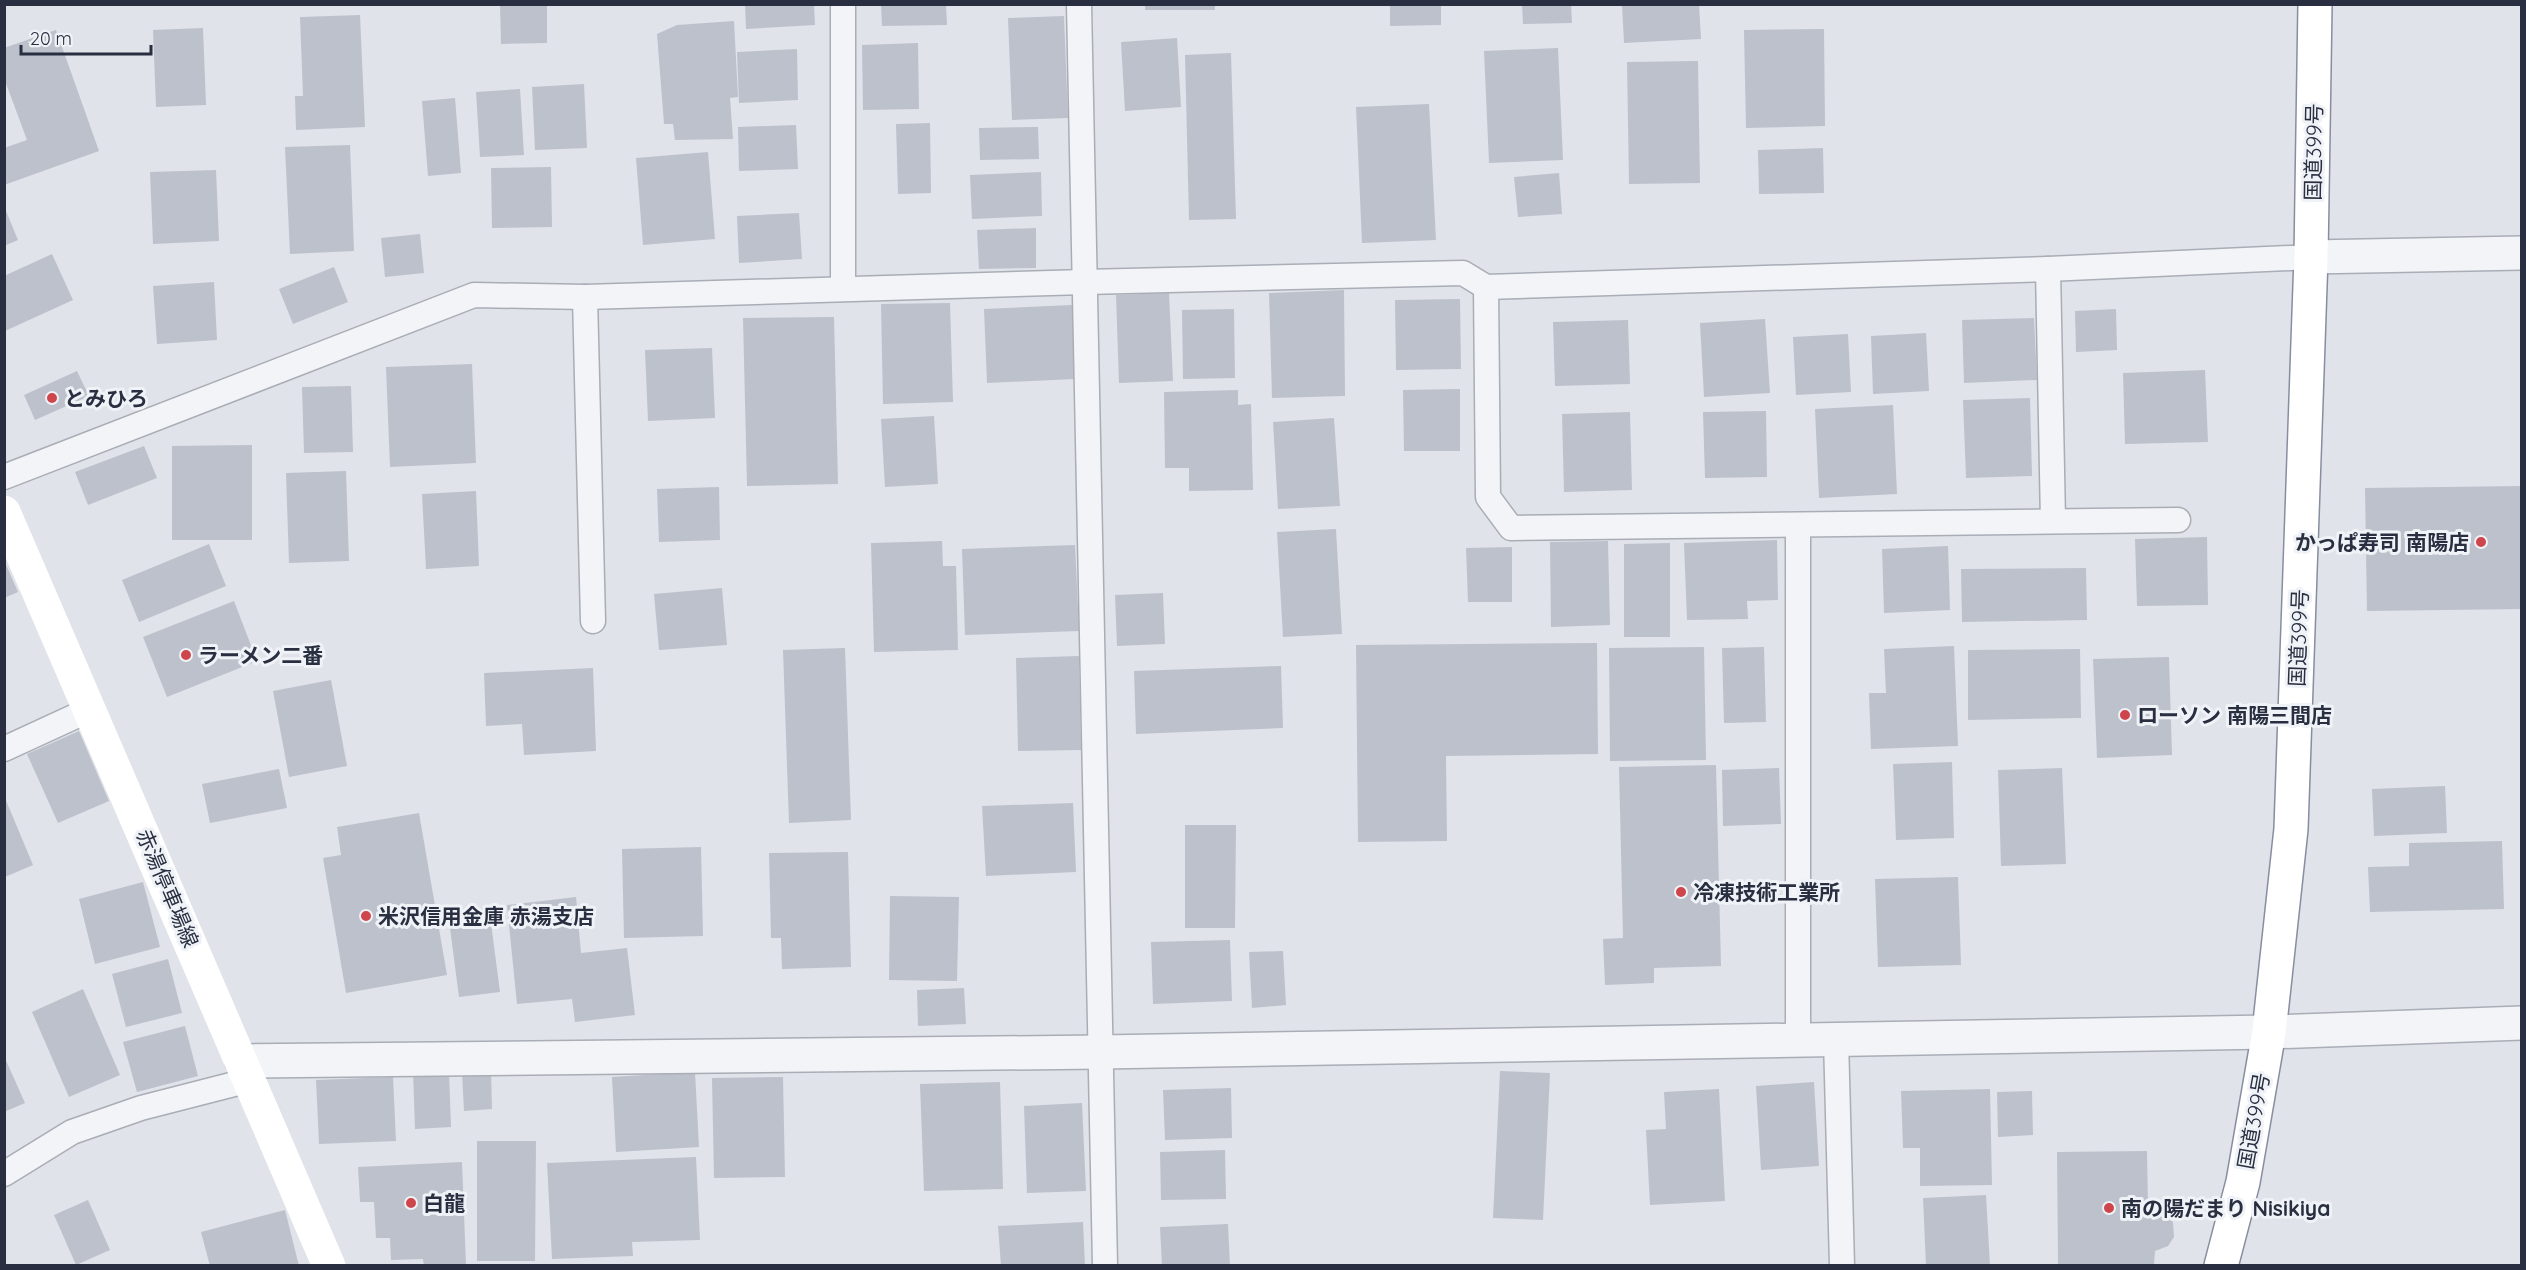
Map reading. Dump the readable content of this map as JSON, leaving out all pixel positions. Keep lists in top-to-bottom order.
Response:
{
  "streets": {
    "main road": ["国道399号", "赤湯停車場線"]
  },
  "places": [
    "とみひろ",
    "かっぱ寿司 南陽店",
    "ラーメン二番",
    "ローソン 南陽三間店",
    "冷凍技術工業所",
    "米沢信用金庫 赤湯支店",
    "白龍",
    "南の陽だまり Nisikiya"
  ],
  "scale_bar": "20 m"
}
